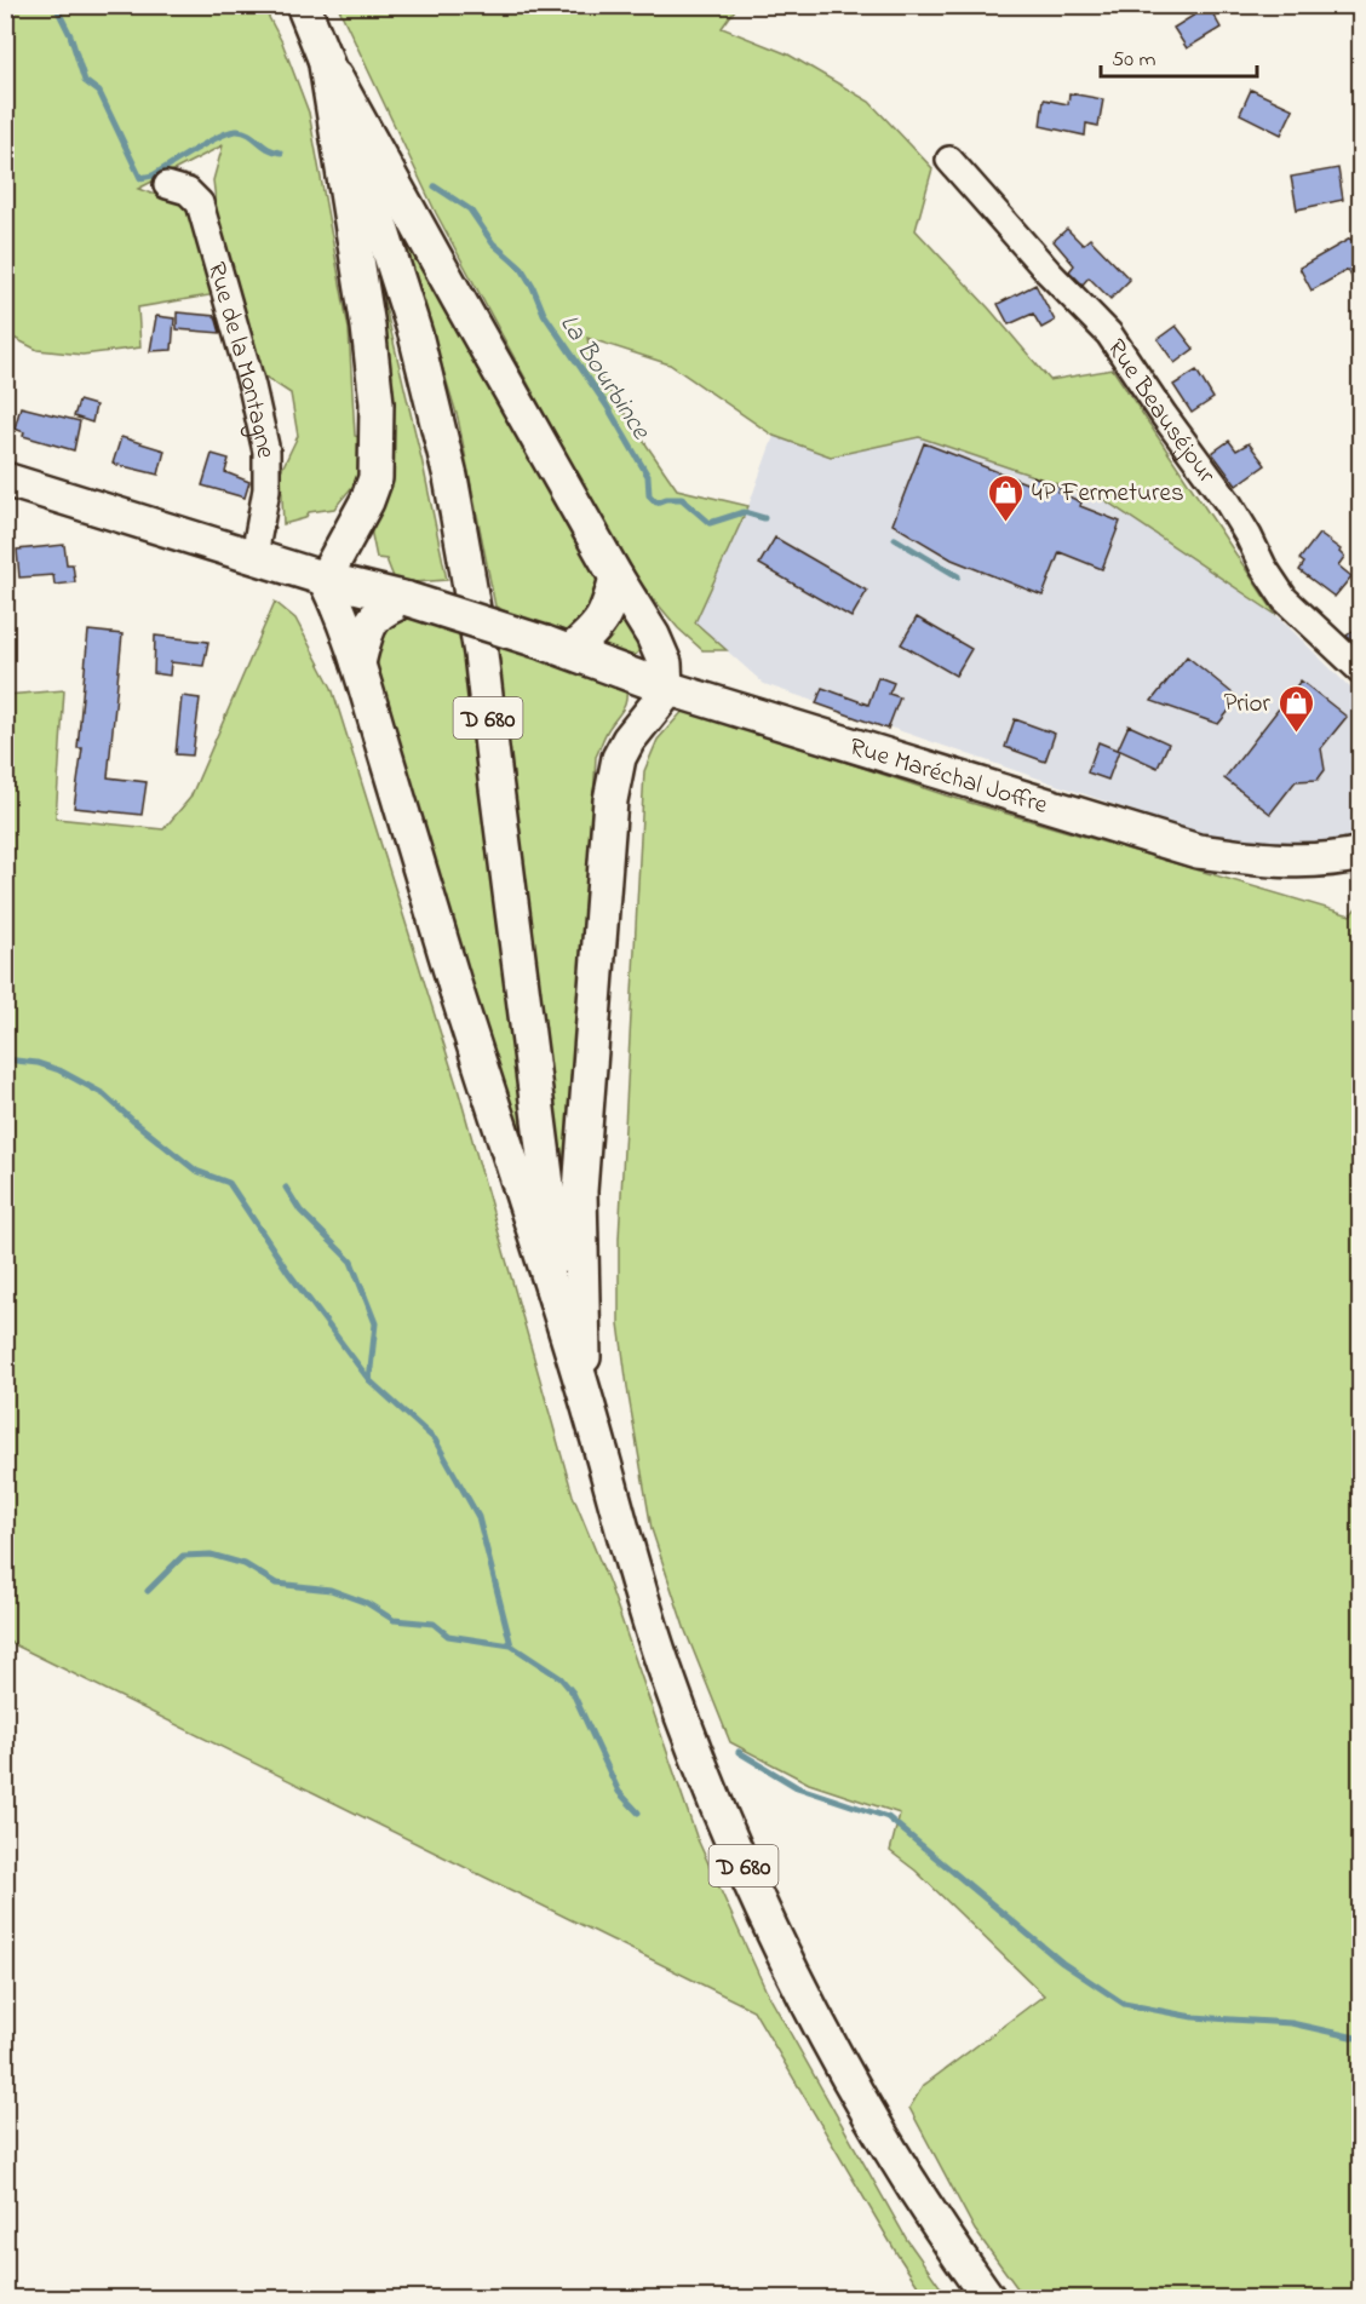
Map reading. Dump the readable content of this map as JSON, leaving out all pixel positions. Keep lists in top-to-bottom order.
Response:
{
  "streets": {
    "main road": ["D 680", "Rue Maréchal Joffre"],
    "street": ["Rue de la Montagne", "Rue Beauséjour"]
  },
  "crossings": [
    ["Rue de la Montagne", "Rue Maréchal Joffre"]
  ],
  "water": ["La Bourbince"],
  "places": {
    "shop": ["4P Fermetures", "Prior"]
  },
  "scale_bar": "50 m"
}
